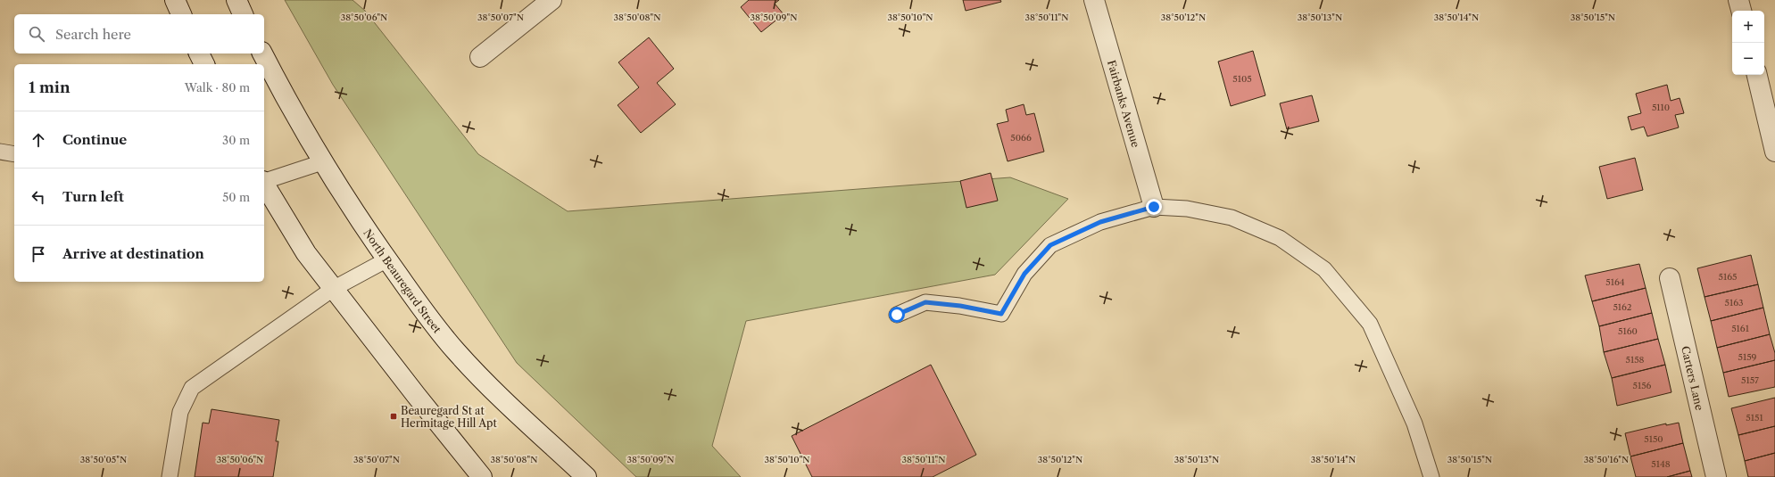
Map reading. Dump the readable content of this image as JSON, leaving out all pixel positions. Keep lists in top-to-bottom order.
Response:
{
  "streets": {
    "main road": ["Fairbanks Avenue", "North Beauregard Street", "Carters Lane"]
  },
  "places": {
    "transit": ["Beauregard St at Hermitage Hill Apt"]
  },
  "house_numbers": [
    "5105",
    "5110",
    "5066",
    "5165",
    "5164",
    "5163",
    "5162",
    "5161",
    "5160",
    "5159",
    "5158",
    "5157",
    "5156",
    "5151",
    "5150",
    "5148"
  ],
  "page": {
    "map_buttons": ["+", "−"],
    "search": "Search here",
    "heading": ["1 min", "Walk · 80 m"],
    "list": [
      ["Continue", "30 m"],
      ["Turn left", "50 m"],
      "Arrive at destination"
    ]
  },
  "coordinates": [
    "38°50'06\"N",
    "38°50'07\"N",
    "38°50'08\"N",
    "38°50'09\"N",
    "38°50'10\"N",
    "38°50'11\"N",
    "38°50'12\"N",
    "38°50'13\"N",
    "38°50'14\"N",
    "38°50'15\"N",
    "38°50'05\"N",
    "38°50'16\"N"
  ]
}
